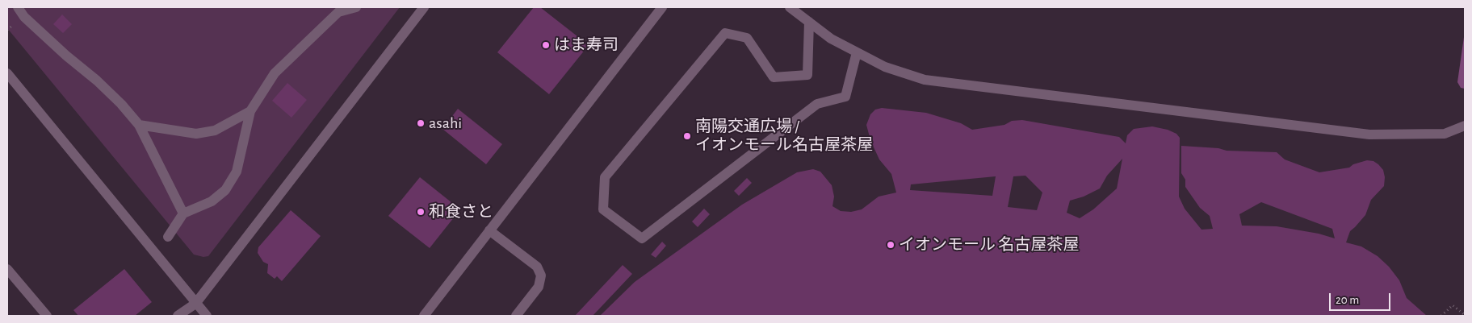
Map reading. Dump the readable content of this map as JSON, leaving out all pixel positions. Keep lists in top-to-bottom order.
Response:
{
  "places": [
    "はま寿司",
    "asahi",
    "南陽交通広場 / イオンモール名古屋茶屋",
    "和食さと",
    "イオンモール 名古屋茶屋"
  ],
  "scale_bar": "20 m"
}
